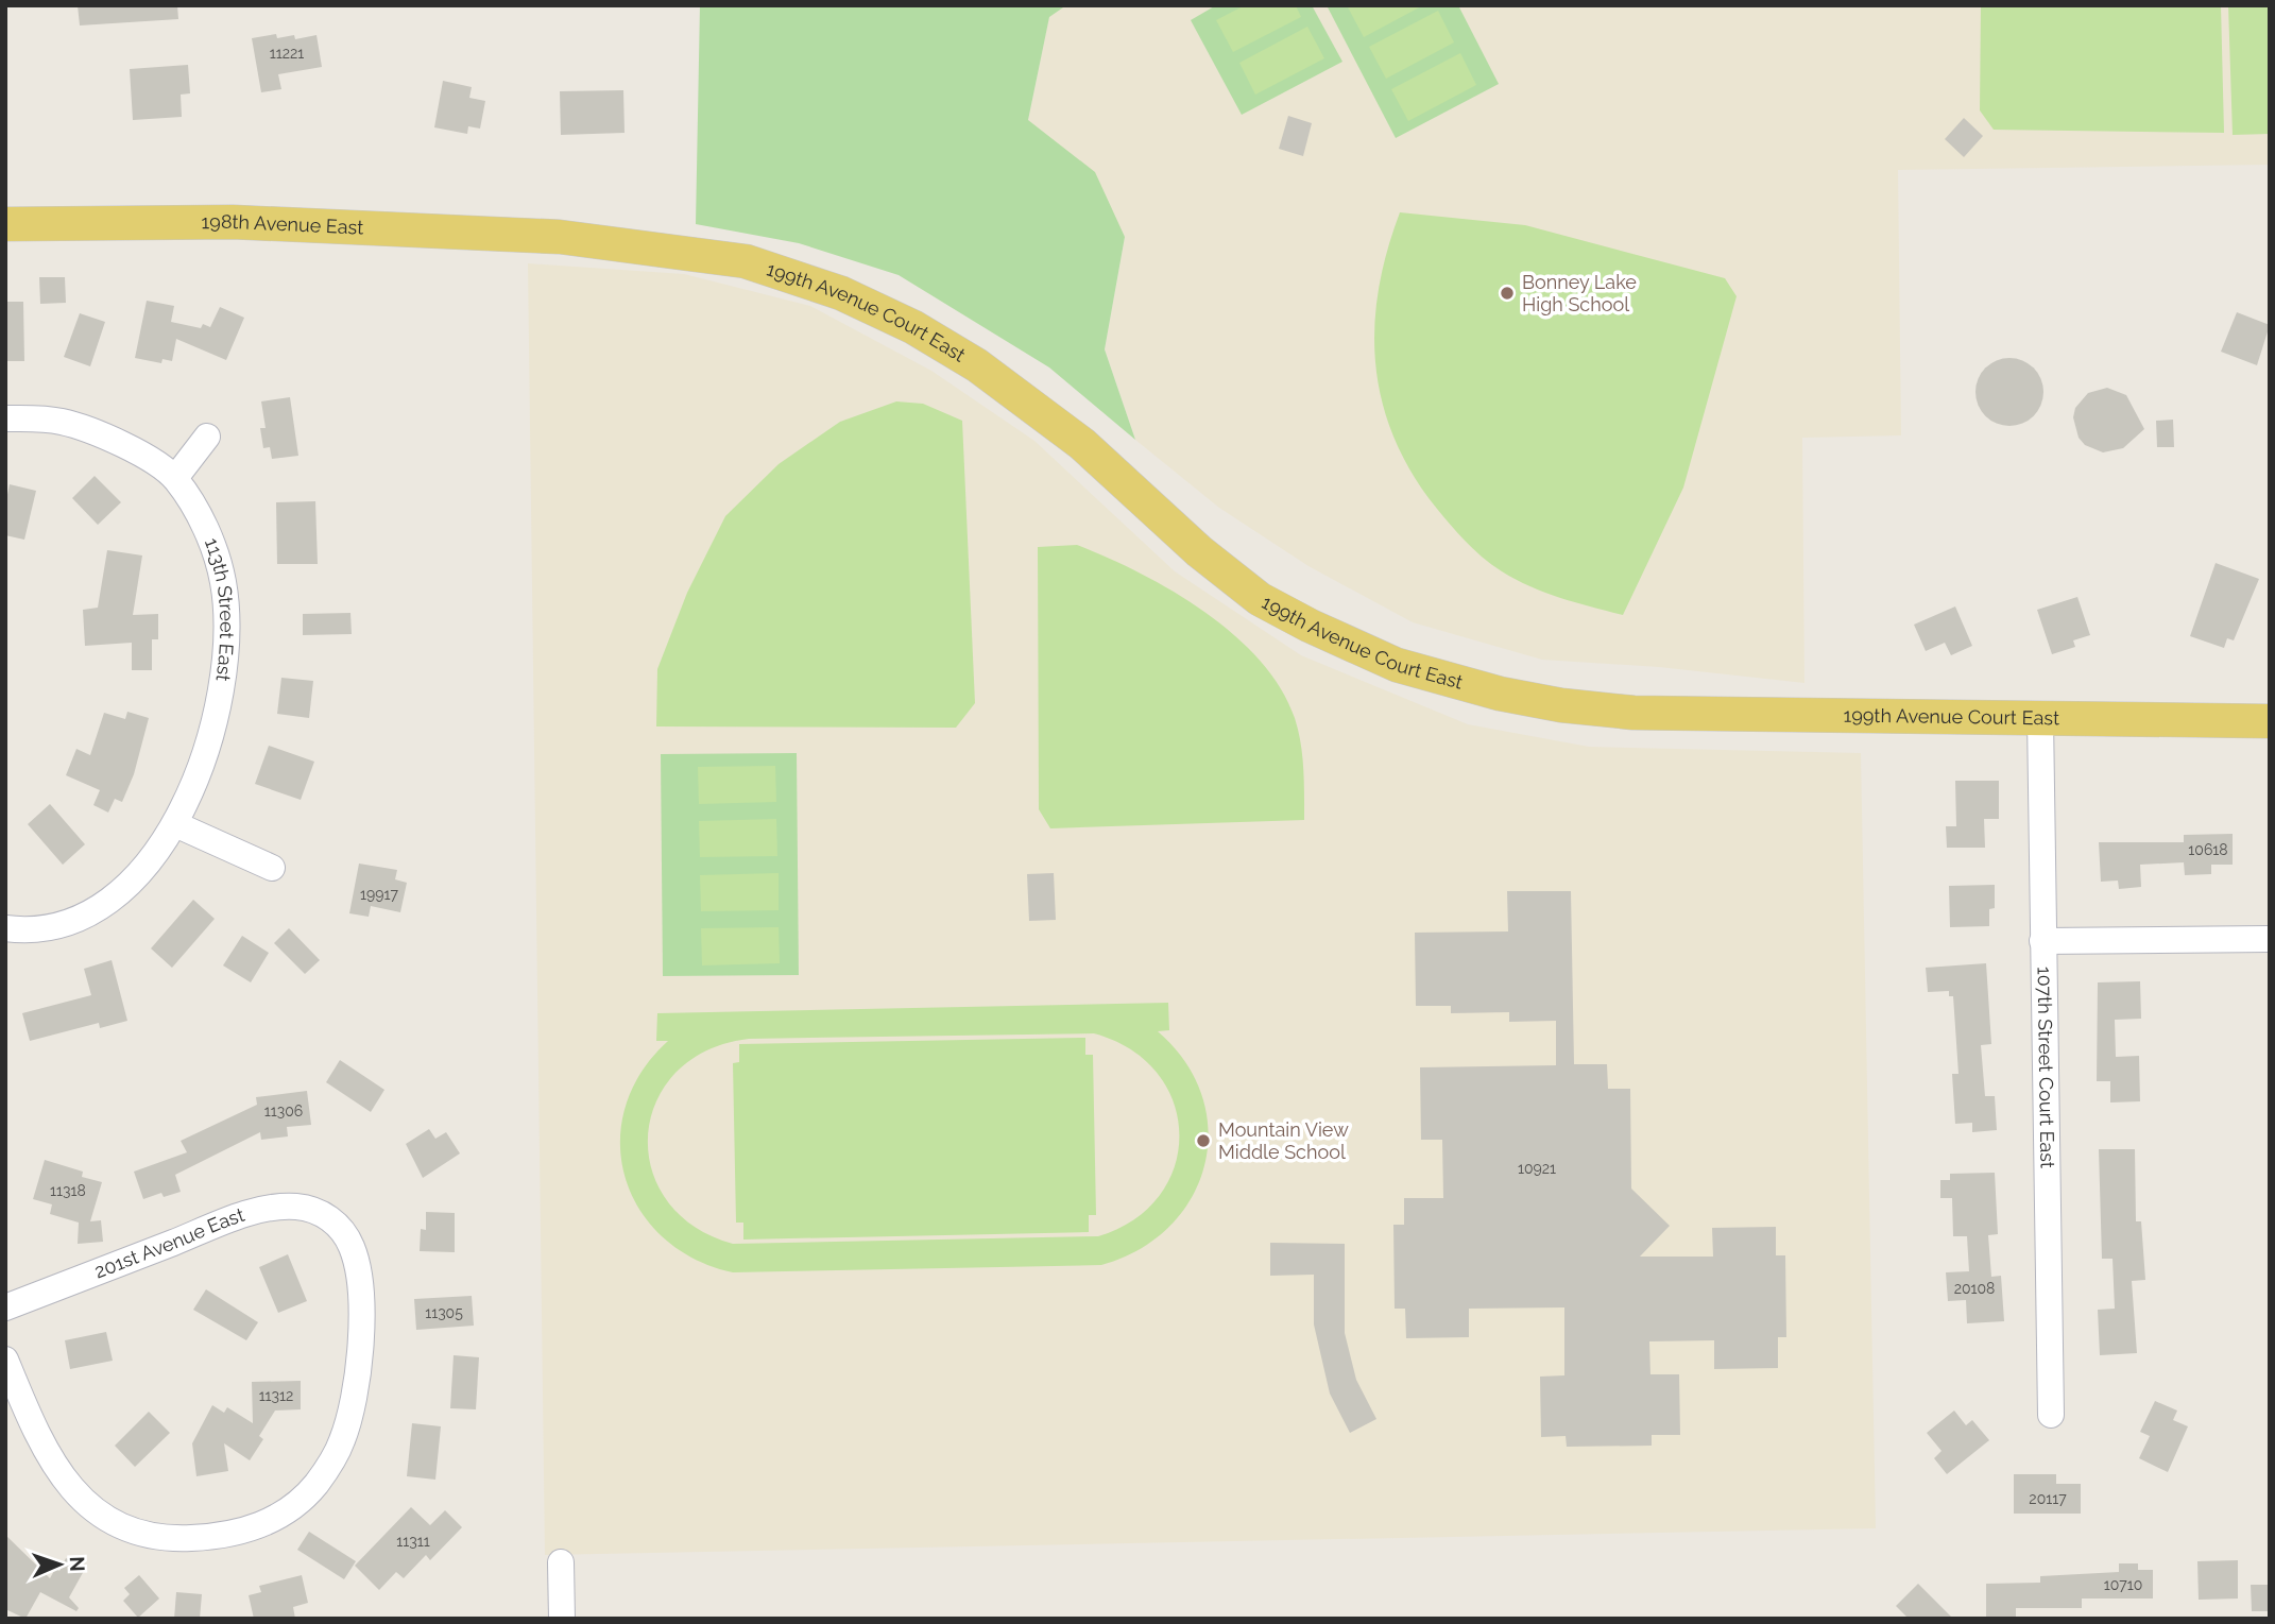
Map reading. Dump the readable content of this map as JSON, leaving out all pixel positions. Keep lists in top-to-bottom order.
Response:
{
  "streets": {
    "main road": ["198th Avenue East", "199th Avenue Court East"],
    "street": ["113th Street East", "107th Street Court East", "201st Avenue East"]
  },
  "crossings": [
    ["198th Avenue East", "199th Avenue Court East"],
    ["199th Avenue Court East", "107th Street Court East"]
  ],
  "places": ["Bonney Lake High School", "Mountain View Middle School"],
  "house_numbers": [
    "11221",
    "10618",
    "19917",
    "11306",
    "10921",
    "11318",
    "20108",
    "11305",
    "11312",
    "20117",
    "11311",
    "10710"
  ],
  "north": "right"
}
